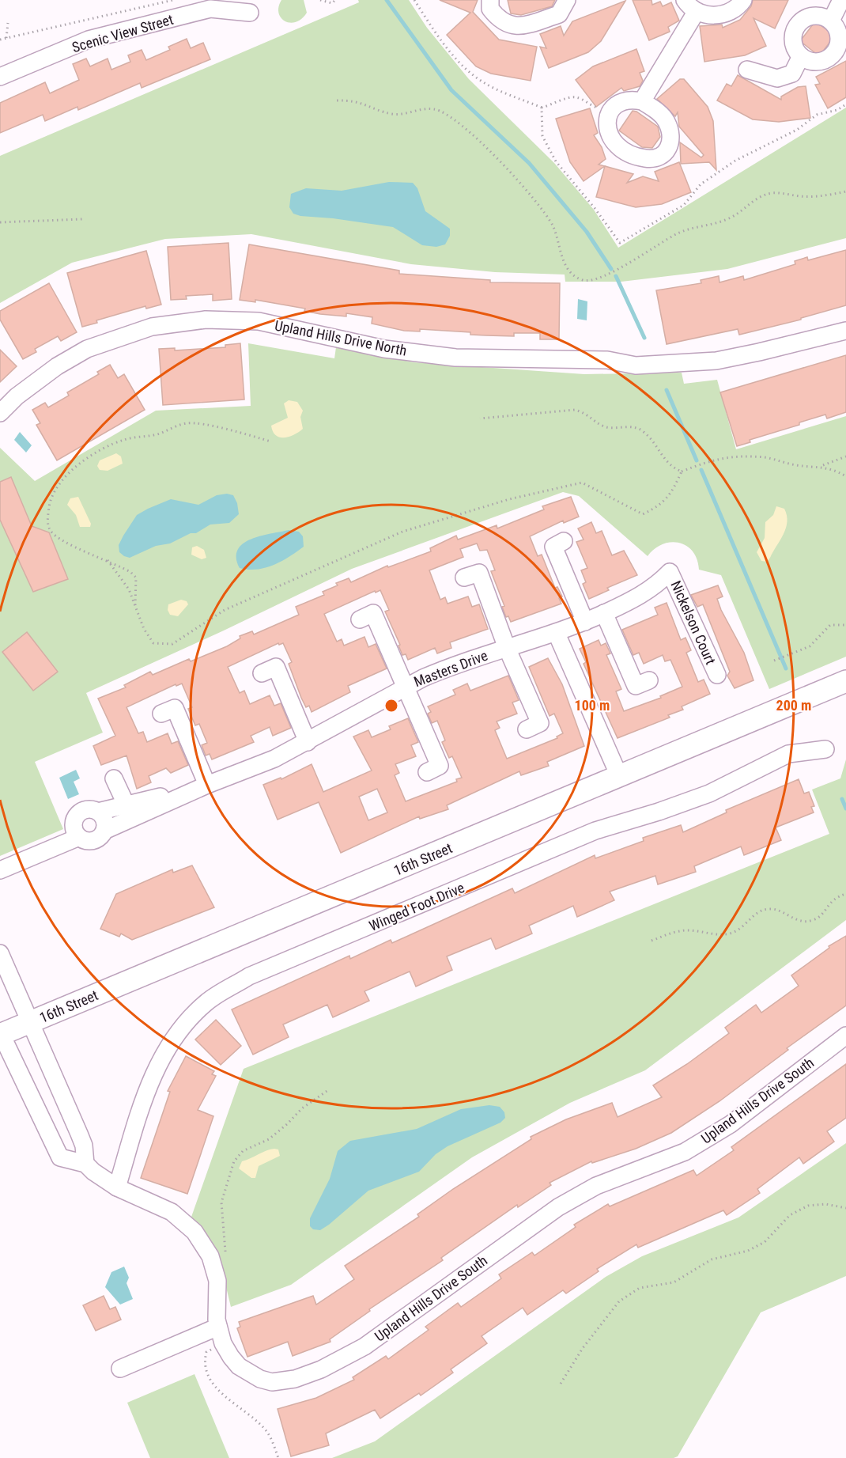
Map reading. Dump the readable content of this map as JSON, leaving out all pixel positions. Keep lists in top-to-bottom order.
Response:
{
  "streets": {
    "main road": ["16th Street"],
    "street": [
      "Scenic View Street",
      "Upland Hills Drive North",
      "Nickelson Court",
      "Masters Drive",
      "Winged Foot Drive",
      "Upland Hills Drive South"
    ]
  },
  "crossings": [
    ["Nickelson Court", "Masters Drive"],
    ["16th Street", "Upland Hills Drive South"],
    ["Winged Foot Drive", "Upland Hills Drive South"]
  ],
  "rings": ["100 m", "200 m"]
}
